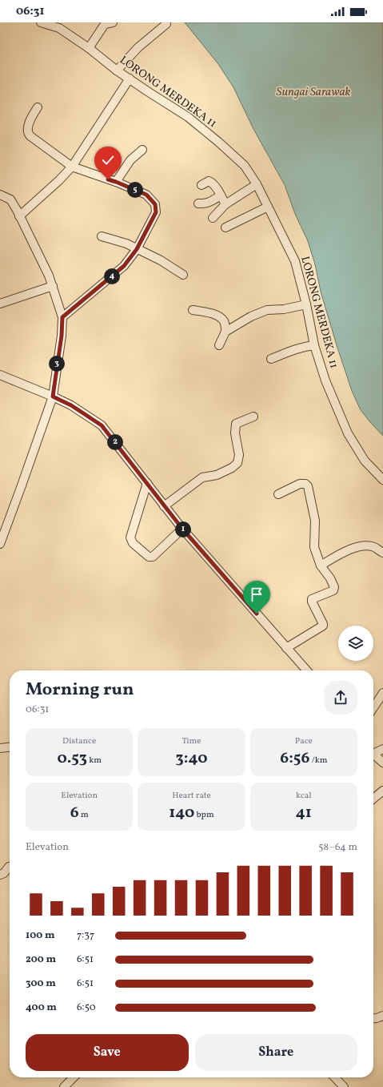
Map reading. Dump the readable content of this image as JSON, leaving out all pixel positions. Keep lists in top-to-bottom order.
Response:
{
  "streets": {
    "street": ["LORONG MERDEKA 11"]
  },
  "water": ["Sungai Sarawak"],
  "page": {
    "status": "06:31",
    "pins": [
      "5",
      "4",
      "3",
      "2",
      "1"
    ],
    "heading": ["Morning run", "06:31"],
    "stats": [
      ["Distance", "0.53 km"],
      ["Time", "3:40"],
      ["Pace", "6:56 /km"],
      ["Elevation", "6 m"],
      ["Heart rate", "140 bpm"],
      ["kcal", "41"]
    ],
    "chart": ["Elevation", "58–64 m"],
    "list": [
      {
        "name": "100 m",
        "note": "7:37"
      },
      {
        "name": "200 m",
        "note": "6:51"
      },
      {
        "name": "300 m",
        "note": "6:51"
      },
      {
        "name": "400 m",
        "note": "6:50"
      }
    ],
    "buttons": ["Save", "Share"]
  }
}
